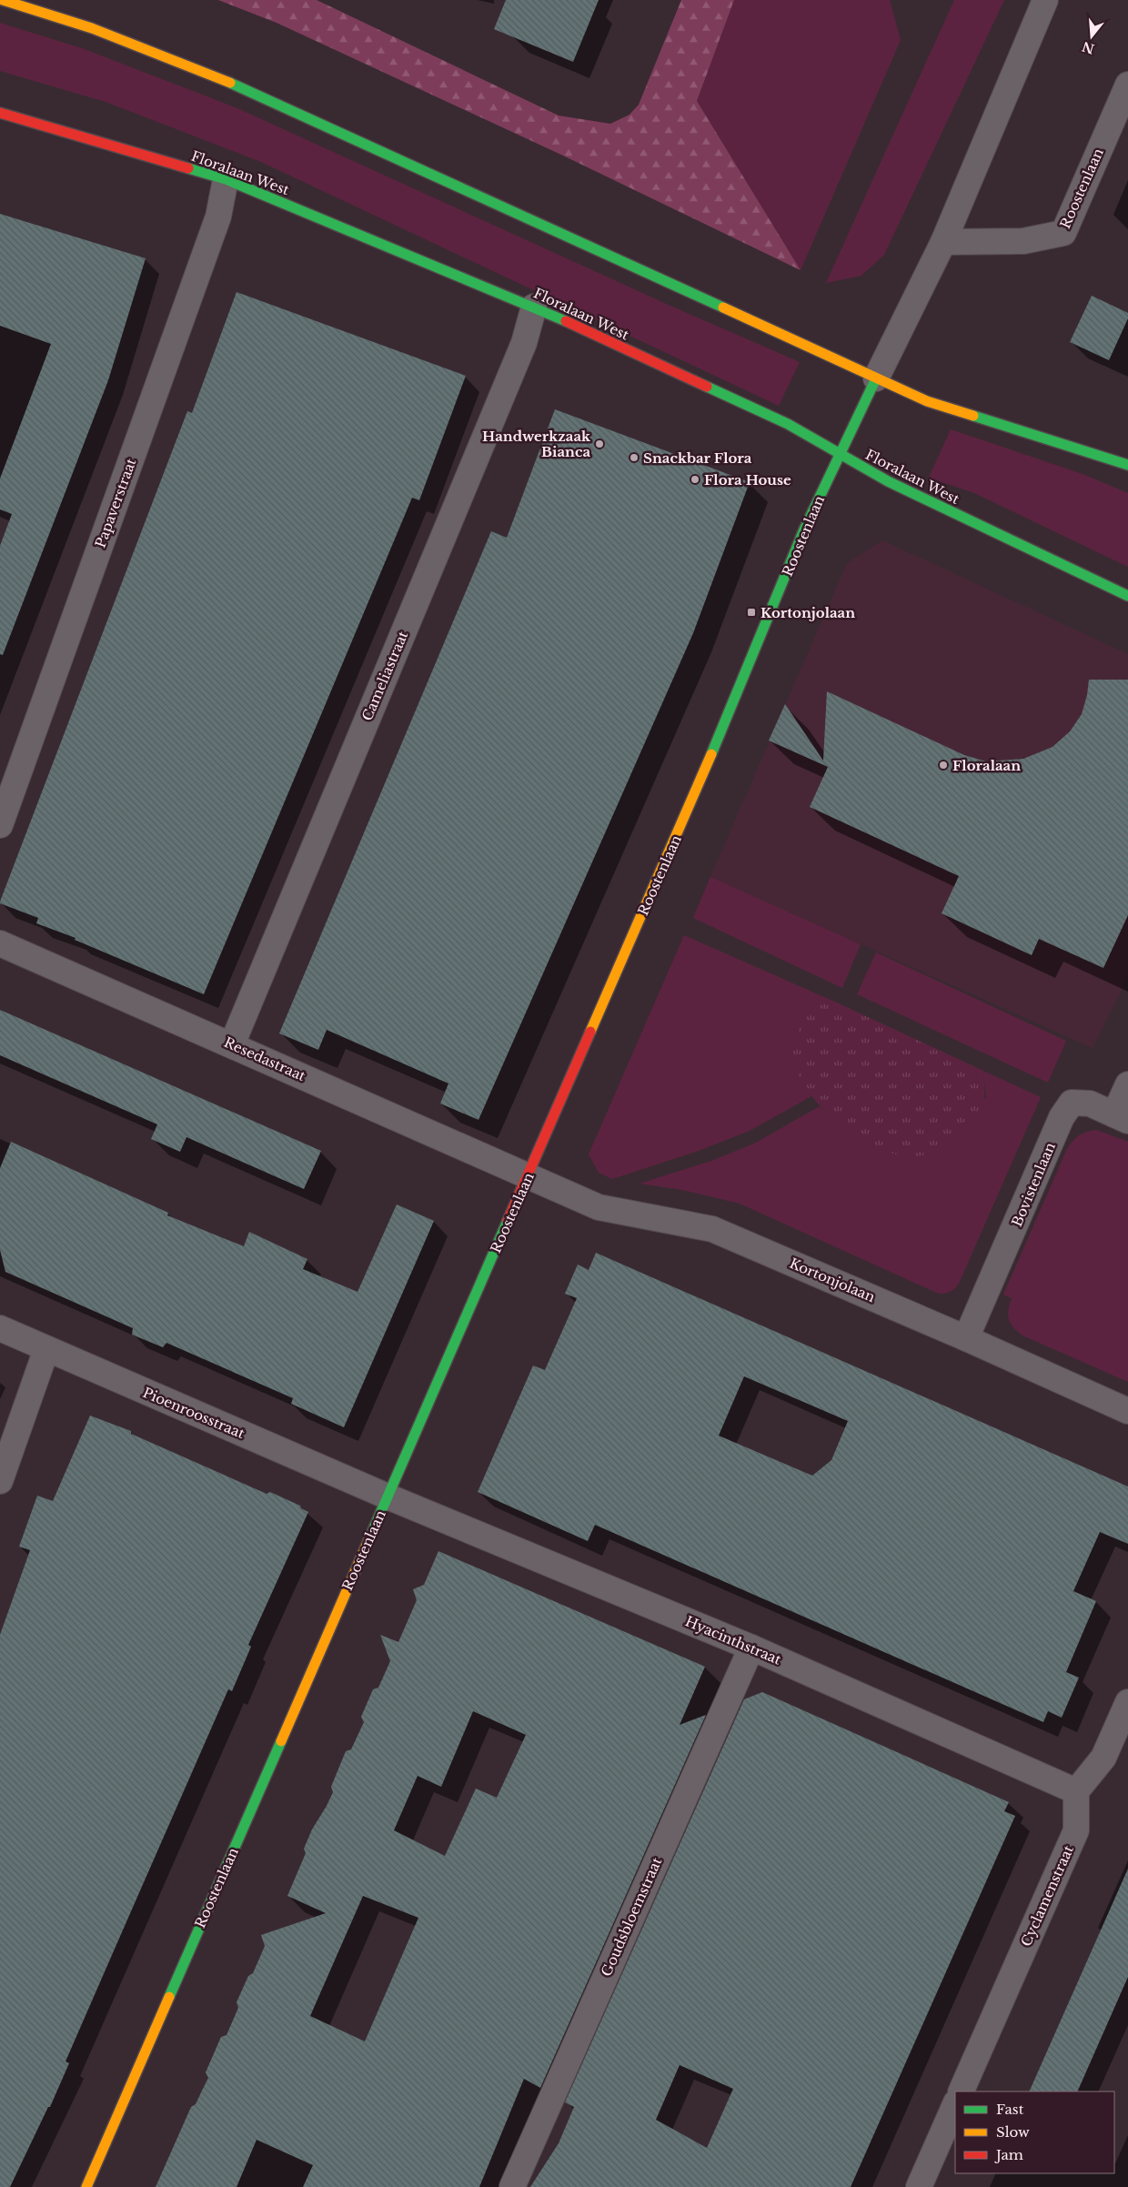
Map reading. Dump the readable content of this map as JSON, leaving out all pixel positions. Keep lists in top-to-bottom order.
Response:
{
  "streets": {
    "main road": ["Floralaan West", "Roostenlaan"],
    "street": [
      "Papaverstraat",
      "Cameliastraat",
      "Resedastraat",
      "Bovistenlaan",
      "Kortonjolaan",
      "Pioenroosstraat",
      "Hyacinthstraat",
      "Cyclamenstraat",
      "Goudsbloemstraat"
    ]
  },
  "crossings": [
    ["Floralaan West", "Roostenlaan"],
    ["Floralaan West", "Papaverstraat"],
    ["Floralaan West", "Cameliastraat"],
    ["Roostenlaan", "Resedastraat"],
    ["Roostenlaan", "Kortonjolaan"],
    ["Roostenlaan", "Pioenroosstraat"],
    ["Roostenlaan", "Hyacinthstraat"],
    ["Cameliastraat", "Resedastraat"],
    ["Resedastraat", "Kortonjolaan"],
    ["Bovistenlaan", "Kortonjolaan"],
    ["Pioenroosstraat", "Hyacinthstraat"],
    ["Hyacinthstraat", "Cyclamenstraat"],
    ["Hyacinthstraat", "Goudsbloemstraat"]
  ],
  "places": {
    "other": [
      "Handwerkzaak Bianca",
      "Snackbar Flora",
      "Flora House",
      "Floralaan"
    ],
    "transit": ["Kortonjolaan"]
  },
  "legend": ["Fast", "Slow", "Jam"],
  "north": "bottom"
}
